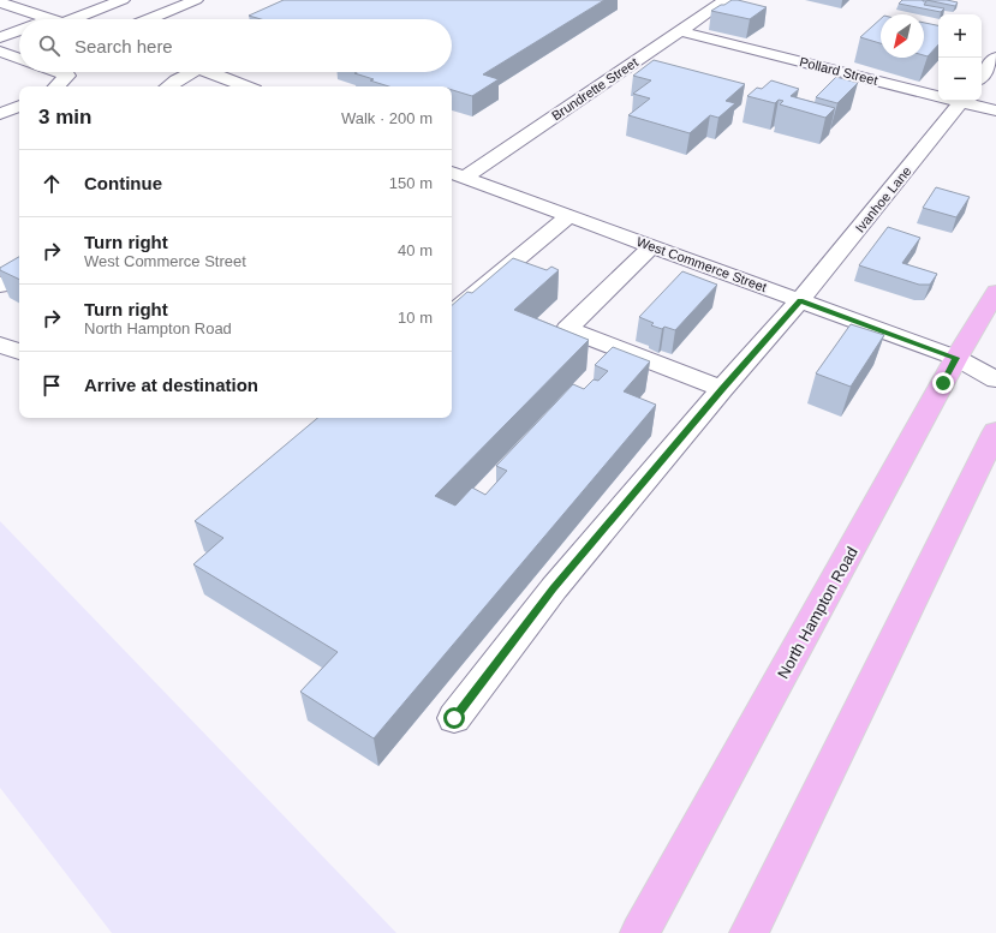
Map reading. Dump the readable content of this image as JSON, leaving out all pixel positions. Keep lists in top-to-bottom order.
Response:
{
  "streets": {
    "main road": ["North Hampton Road"],
    "street": [
      "Pollard Street",
      "Brundrette Street",
      "Ivanhoe Lane",
      "West Commerce Street"
    ]
  },
  "crossings": [
    ["Pollard Street", "Brundrette Street"],
    ["Brundrette Street", "West Commerce Street"],
    ["Ivanhoe Lane", "West Commerce Street"],
    ["West Commerce Street", "North Hampton Road"]
  ],
  "north": "bottom left",
  "page": {
    "map_buttons": ["+", "−"],
    "search": "Search here",
    "heading": ["3 min", "Walk · 200 m"],
    "list": [
      ["Continue", "150 m"],
      ["Turn right", "West Commerce Street", "40 m"],
      ["Turn right", "North Hampton Road", "10 m"],
      "Arrive at destination"
    ]
  }
}
